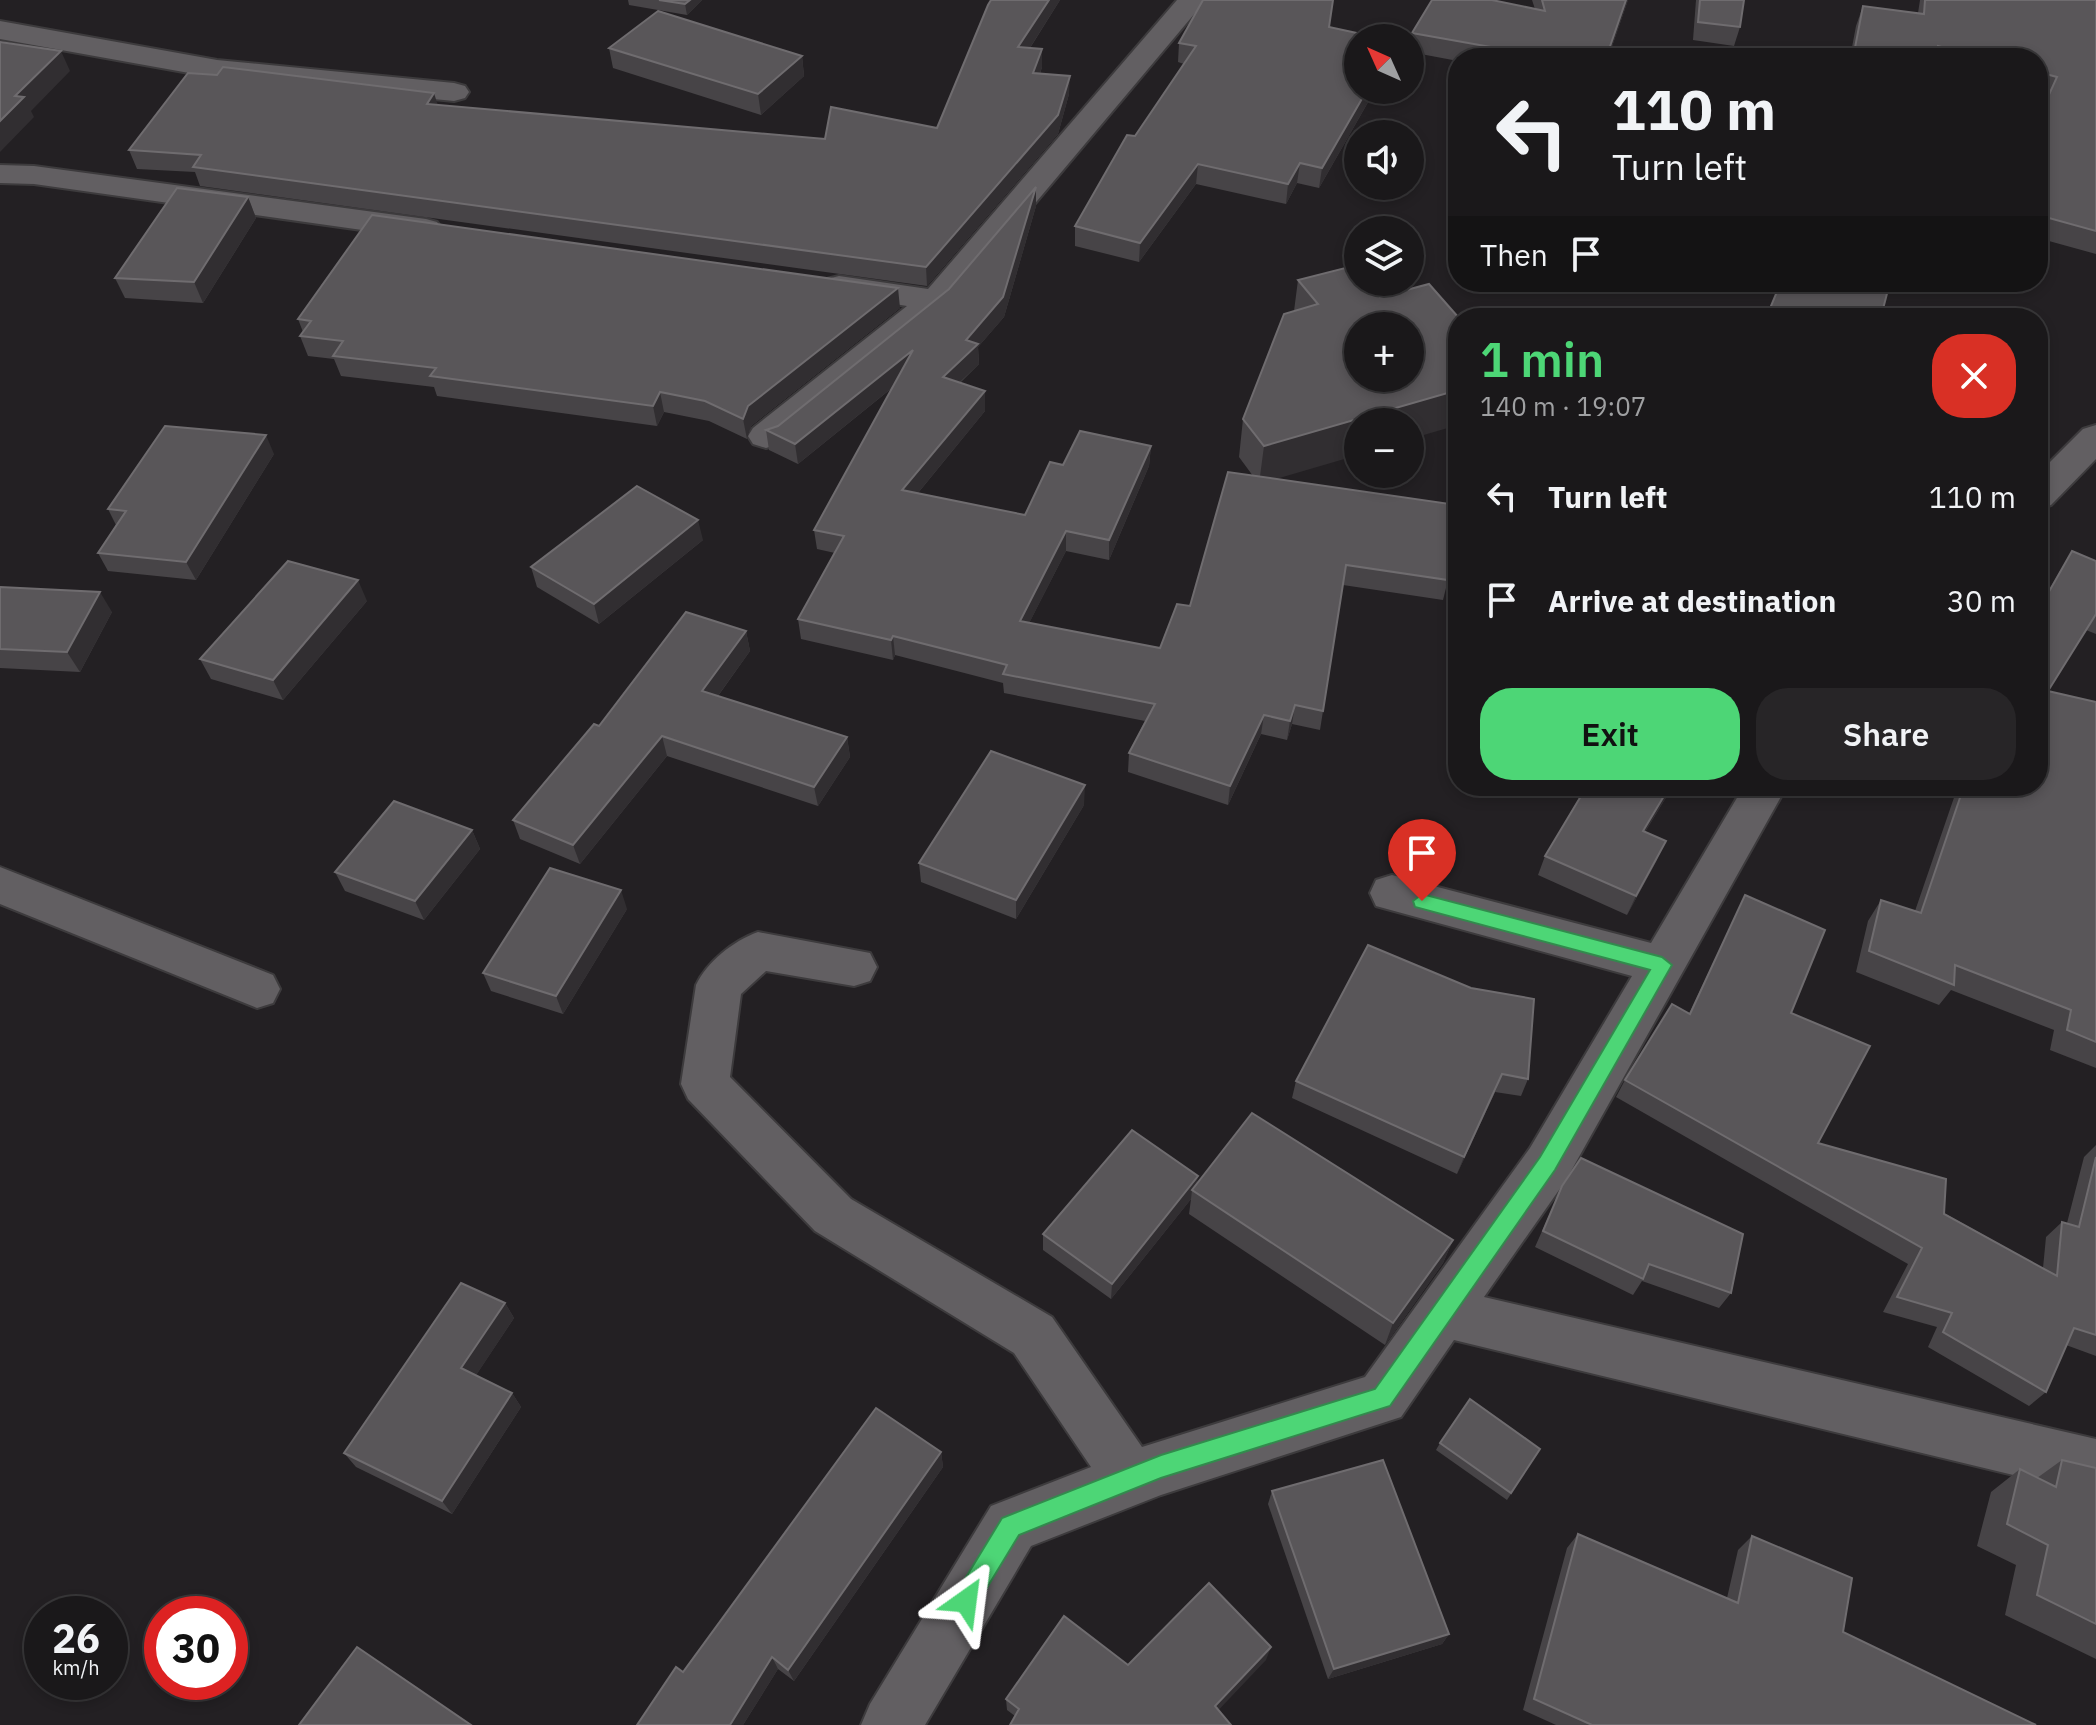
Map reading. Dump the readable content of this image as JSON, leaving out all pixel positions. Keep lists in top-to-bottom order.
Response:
{
  "north": "top left",
  "page": {
    "map_buttons": ["+", "−"],
    "turn": ["110 m", "Turn left"],
    "then": "Then",
    "heading": ["1 min", "140 m · 19:07"],
    "list": [
      {
        "name": "Turn left",
        "value": "110 m"
      },
      {
        "name": "Arrive at destination",
        "value": "30 m"
      }
    ],
    "buttons": ["Exit", "Share"],
    "speed": "26 km/h",
    "limit": "30"
  }
}
